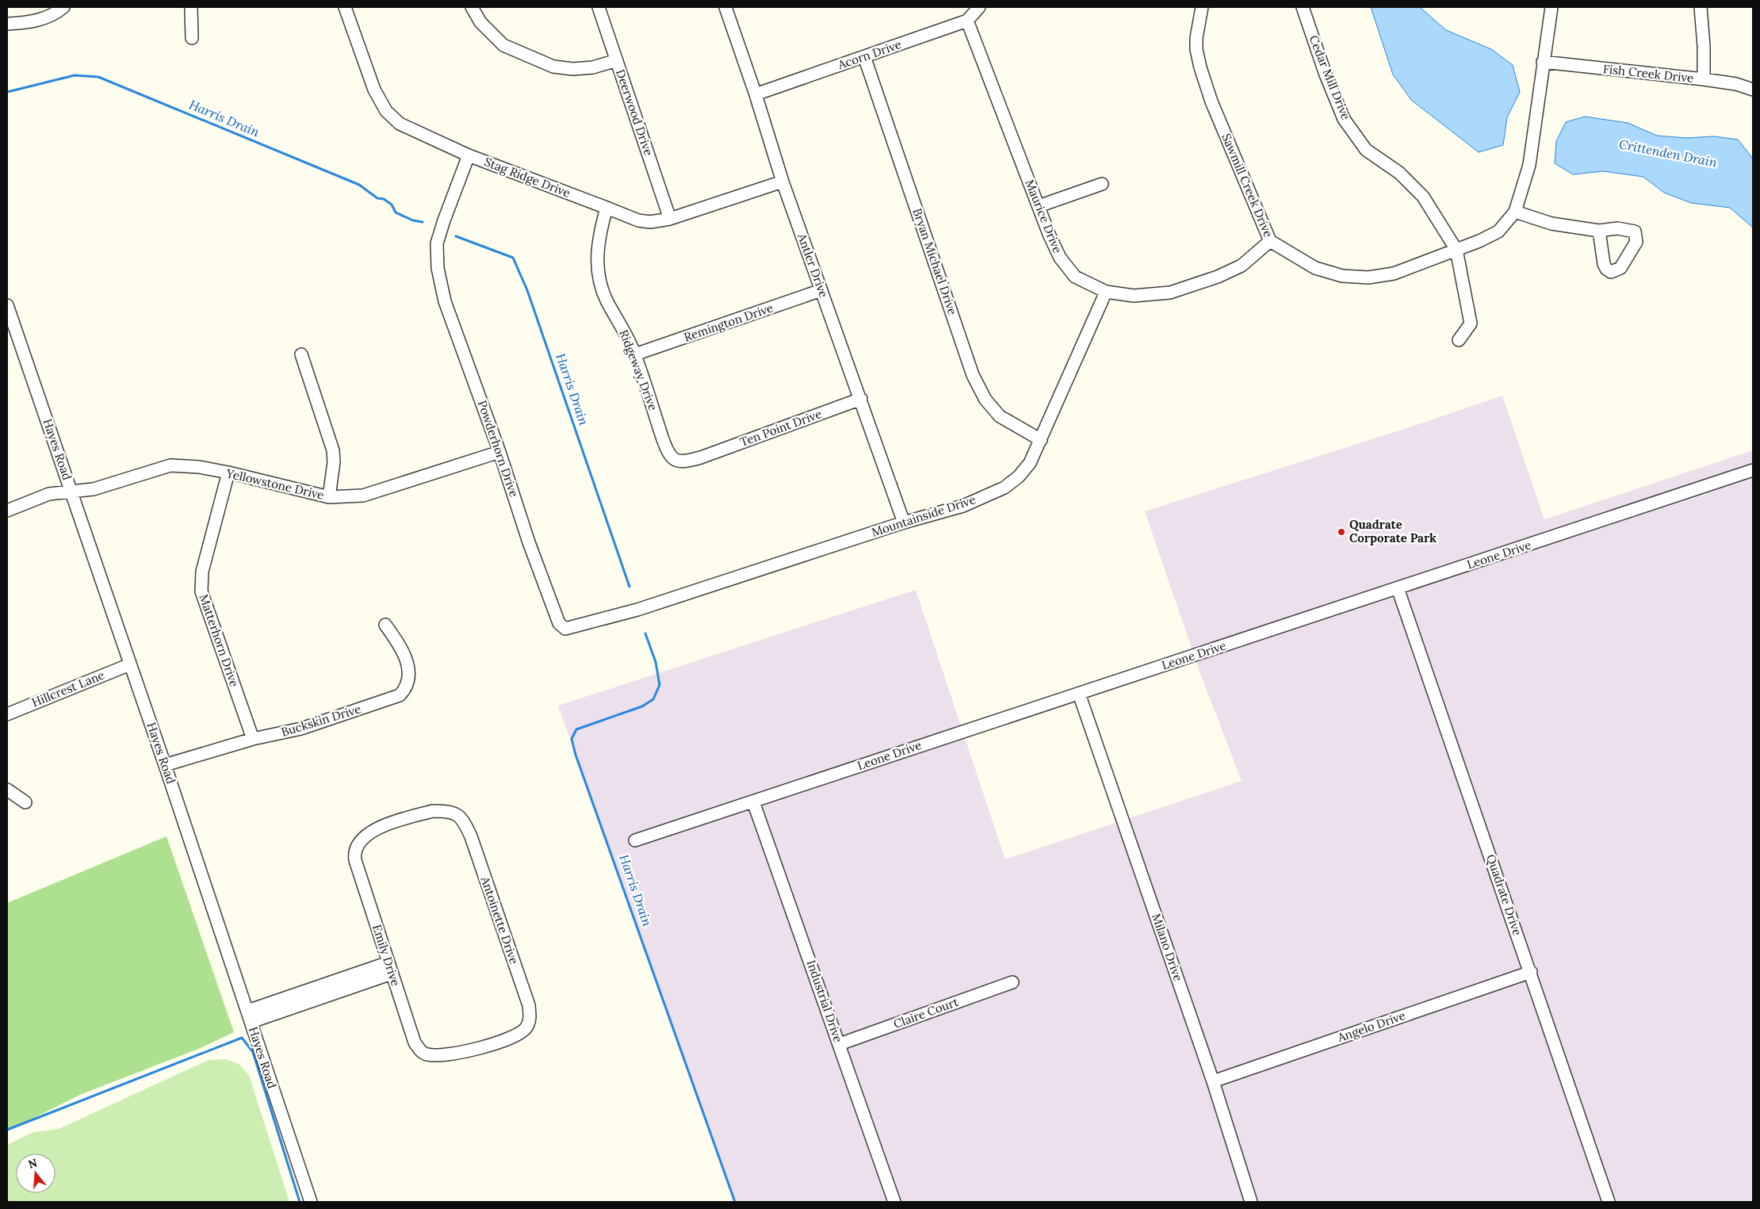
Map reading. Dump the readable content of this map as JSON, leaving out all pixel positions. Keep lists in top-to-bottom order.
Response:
{
  "streets": {
    "street": [
      "Acorn Drive",
      "Fish Creek Drive",
      "Cedar Mill Drive",
      "Deerwood Drive",
      "Stag Ridge Drive",
      "Sawmill Creek Drive",
      "Maurice Drive",
      "Bryan Michael Drive",
      "Antler Drive",
      "Remington Drive",
      "Ridgeway Drive",
      "Ten Point Drive",
      "Powderhorn Drive",
      "Hayes Road",
      "Yellowstone Drive",
      "Mountainside Drive",
      "Leone Drive",
      "Matterhorn Drive",
      "Hillcrest Lane",
      "Buckskin Drive",
      "Quadrate Drive",
      "Antoinette Drive",
      "Milano Drive",
      "Emily Drive",
      "Industrial Drive",
      "Claire Court",
      "Angelo Drive"
    ]
  },
  "crossings": [
    ["Acorn Drive", "Maurice Drive"],
    ["Acorn Drive", "Bryan Michael Drive"],
    ["Acorn Drive", "Antler Drive"],
    ["Cedar Mill Drive", "Sawmill Creek Drive"],
    ["Deerwood Drive", "Stag Ridge Drive"],
    ["Stag Ridge Drive", "Antler Drive"],
    ["Stag Ridge Drive", "Ridgeway Drive"],
    ["Stag Ridge Drive", "Powderhorn Drive"],
    ["Sawmill Creek Drive", "Maurice Drive"],
    ["Maurice Drive", "Mountainside Drive"],
    ["Bryan Michael Drive", "Mountainside Drive"],
    ["Antler Drive", "Remington Drive"],
    ["Antler Drive", "Ten Point Drive"],
    ["Antler Drive", "Mountainside Drive"],
    ["Remington Drive", "Ridgeway Drive"],
    ["Ridgeway Drive", "Ten Point Drive"],
    ["Powderhorn Drive", "Yellowstone Drive"],
    ["Powderhorn Drive", "Mountainside Drive"],
    ["Hayes Road", "Yellowstone Drive"],
    ["Hayes Road", "Hillcrest Lane"],
    ["Hayes Road", "Buckskin Drive"],
    ["Yellowstone Drive", "Matterhorn Drive"],
    ["Leone Drive", "Quadrate Drive"],
    ["Leone Drive", "Milano Drive"],
    ["Leone Drive", "Industrial Drive"],
    ["Matterhorn Drive", "Buckskin Drive"],
    ["Quadrate Drive", "Angelo Drive"],
    ["Antoinette Drive", "Emily Drive"],
    ["Milano Drive", "Angelo Drive"],
    ["Industrial Drive", "Claire Court"]
  ],
  "water": ["Harris Drain", "Crittenden Drain"],
  "places": ["Quadrate Corporate Park"],
  "north": "top"
}
